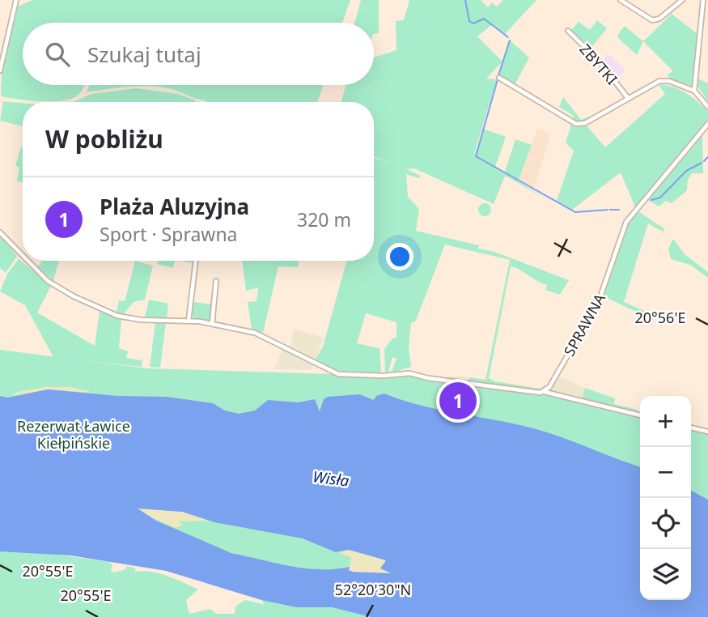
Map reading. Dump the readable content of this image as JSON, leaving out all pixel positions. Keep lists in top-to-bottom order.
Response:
{
  "streets": {
    "street": ["ZBYTKI", "SPRAWNA"]
  },
  "water": ["Wisła"],
  "parks": ["Rezerwat Ławice Kiełpińskie"],
  "page": {
    "search": "Szukaj tutaj",
    "heading": "W pobliżu",
    "list": [
      {
        "mark": "1",
        "name": "Plaża Aluzyjna",
        "note": "Sport · Sprawna",
        "value": "320 m"
      }
    ],
    "pins": "1",
    "map_buttons": ["+", "−"]
  },
  "coordinates": ["20°56'E", "20°55'E", "52°20'30\"N"]
}
